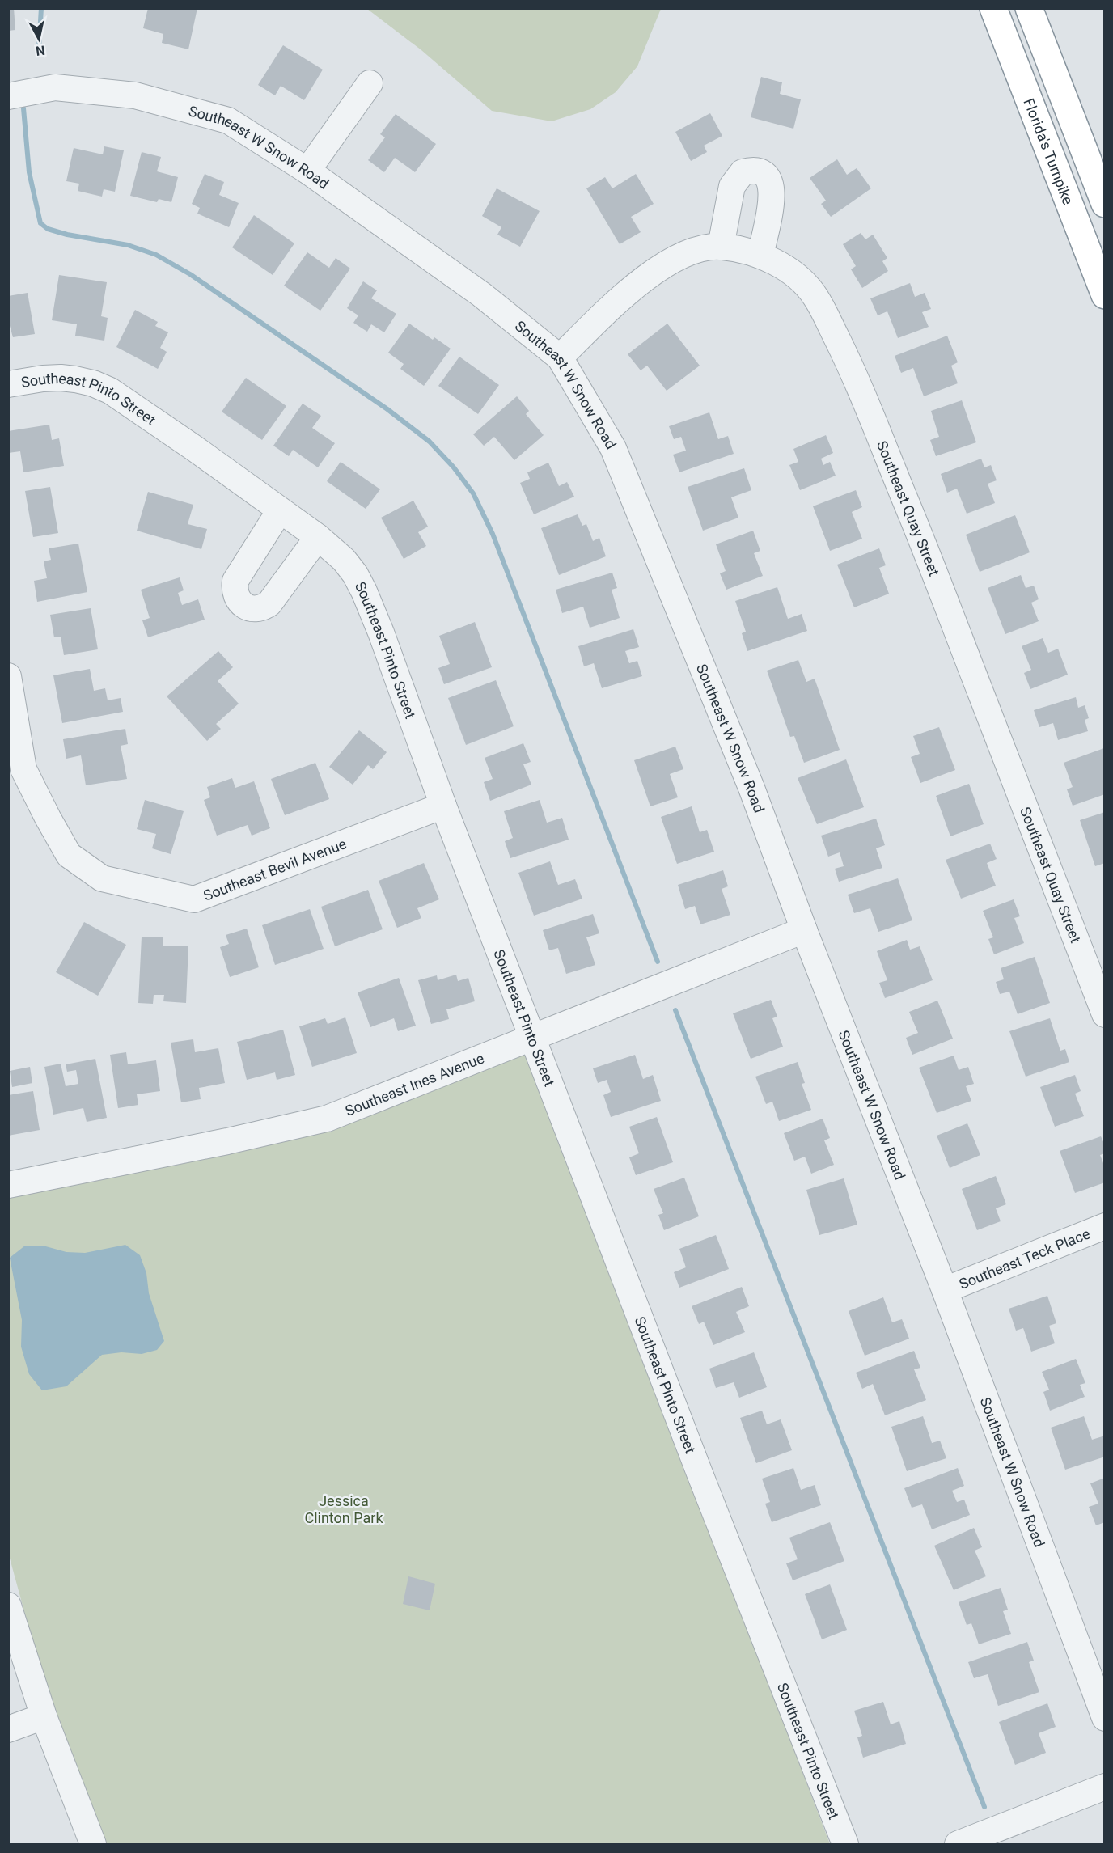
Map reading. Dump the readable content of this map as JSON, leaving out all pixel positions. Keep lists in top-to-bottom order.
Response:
{
  "streets": {
    "highway": ["Florida's Turnpike"],
    "street": [
      "Southeast W Snow Road",
      "Southeast Pinto Street",
      "Southeast Quay Street",
      "Southeast Bevil Avenue",
      "Southeast Ines Avenue",
      "Southeast Teck Place"
    ]
  },
  "crossings": [
    ["Southeast W Snow Road", "Southeast Quay Street"],
    ["Southeast W Snow Road", "Southeast Ines Avenue"],
    ["Southeast W Snow Road", "Southeast Teck Place"],
    ["Southeast Pinto Street", "Southeast Bevil Avenue"],
    ["Southeast Pinto Street", "Southeast Ines Avenue"]
  ],
  "parks": ["Jessica Clinton Park"],
  "north": "bottom"
}
